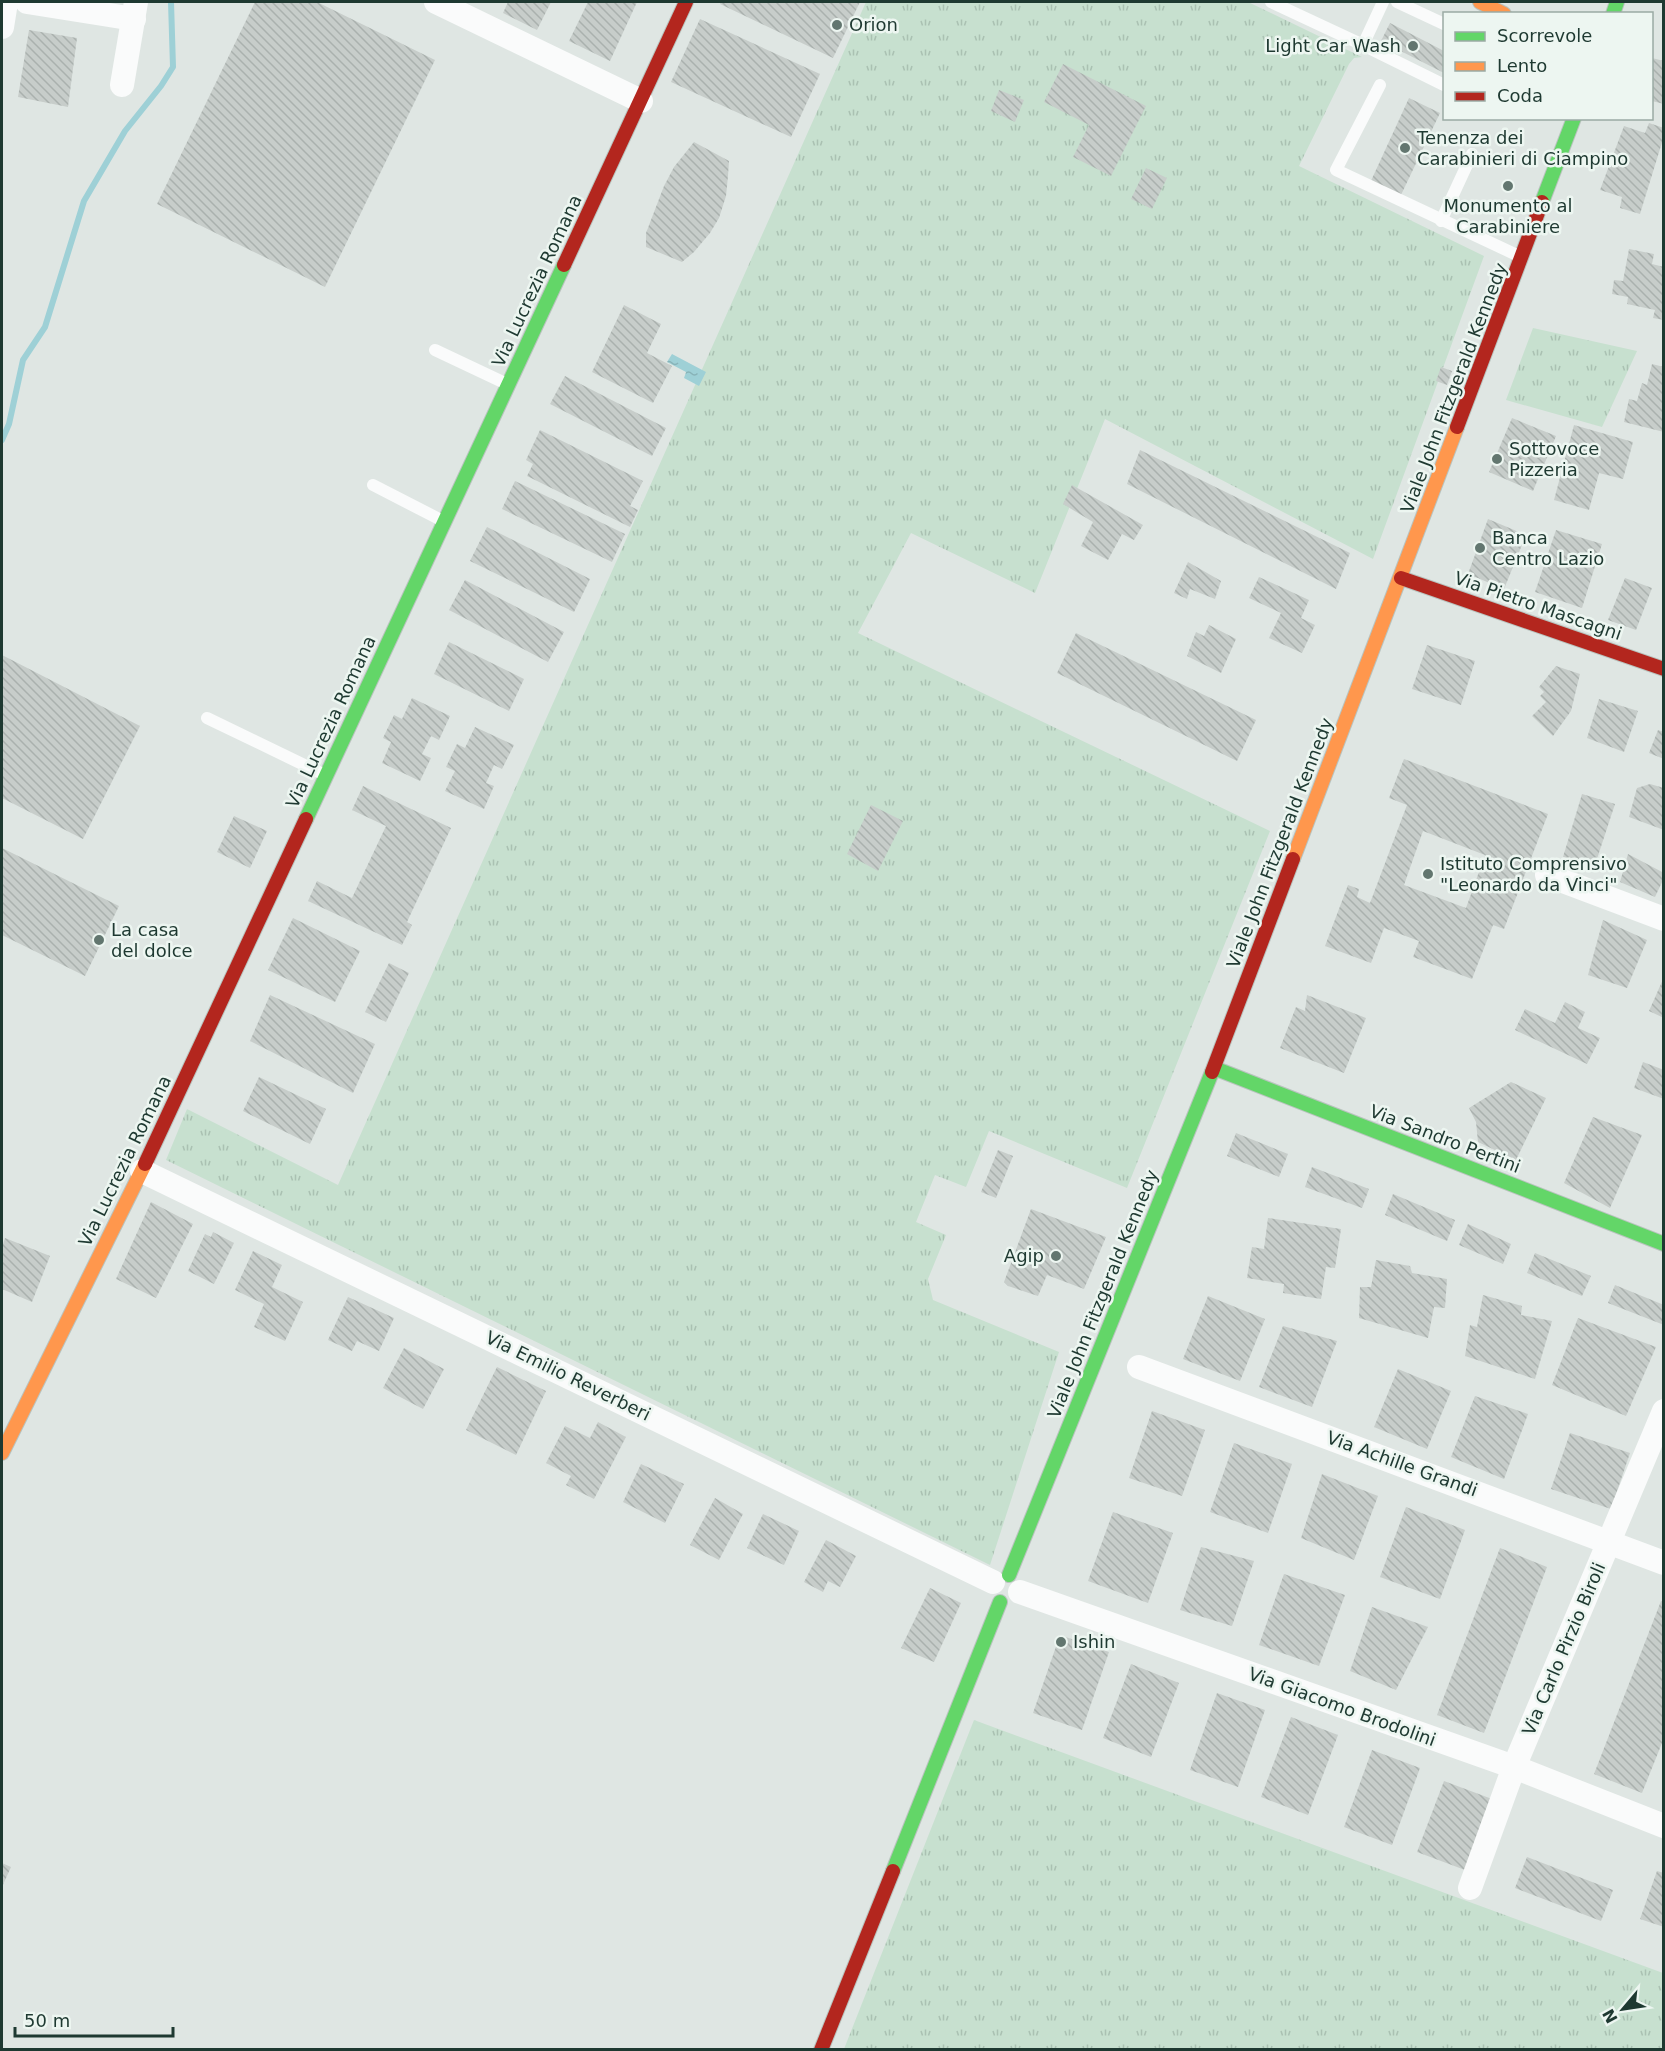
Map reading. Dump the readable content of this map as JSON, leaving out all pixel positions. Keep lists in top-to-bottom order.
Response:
{
  "streets": {
    "street": [
      "Via Lucrezia Romana",
      "Viale John Fitzgerald Kennedy",
      "Via Pietro Mascagni",
      "Via Sandro Pertini",
      "Via Emilio Reverberi",
      "Via Achille Grandi",
      "Via Carlo Pirzio Biroli",
      "Via Giacomo Brodolini"
    ]
  },
  "crossings": [
    ["Via Lucrezia Romana", "Via Emilio Reverberi"],
    ["Viale John Fitzgerald Kennedy", "Via Pietro Mascagni"],
    ["Viale John Fitzgerald Kennedy", "Via Sandro Pertini"],
    ["Viale John Fitzgerald Kennedy", "Via Emilio Reverberi"],
    ["Viale John Fitzgerald Kennedy", "Via Giacomo Brodolini"],
    ["Via Emilio Reverberi", "Via Giacomo Brodolini"],
    ["Via Achille Grandi", "Via Carlo Pirzio Biroli"],
    ["Via Carlo Pirzio Biroli", "Via Giacomo Brodolini"]
  ],
  "places": [
    "Orion",
    "Light Car Wash",
    "Tenenza dei Carabinieri di Ciampino",
    "Monumento al Carabiniere",
    "Sottovoce Pizzeria",
    "Banca Centro Lazio",
    "Istituto Comprensivo \"Leonardo da Vinci\"",
    "La casa del dolce",
    "Agip",
    "Ishin"
  ],
  "legend": ["Scorrevole", "Lento", "Coda"],
  "scale_bar": "50 m",
  "north": "bottom left"
}
